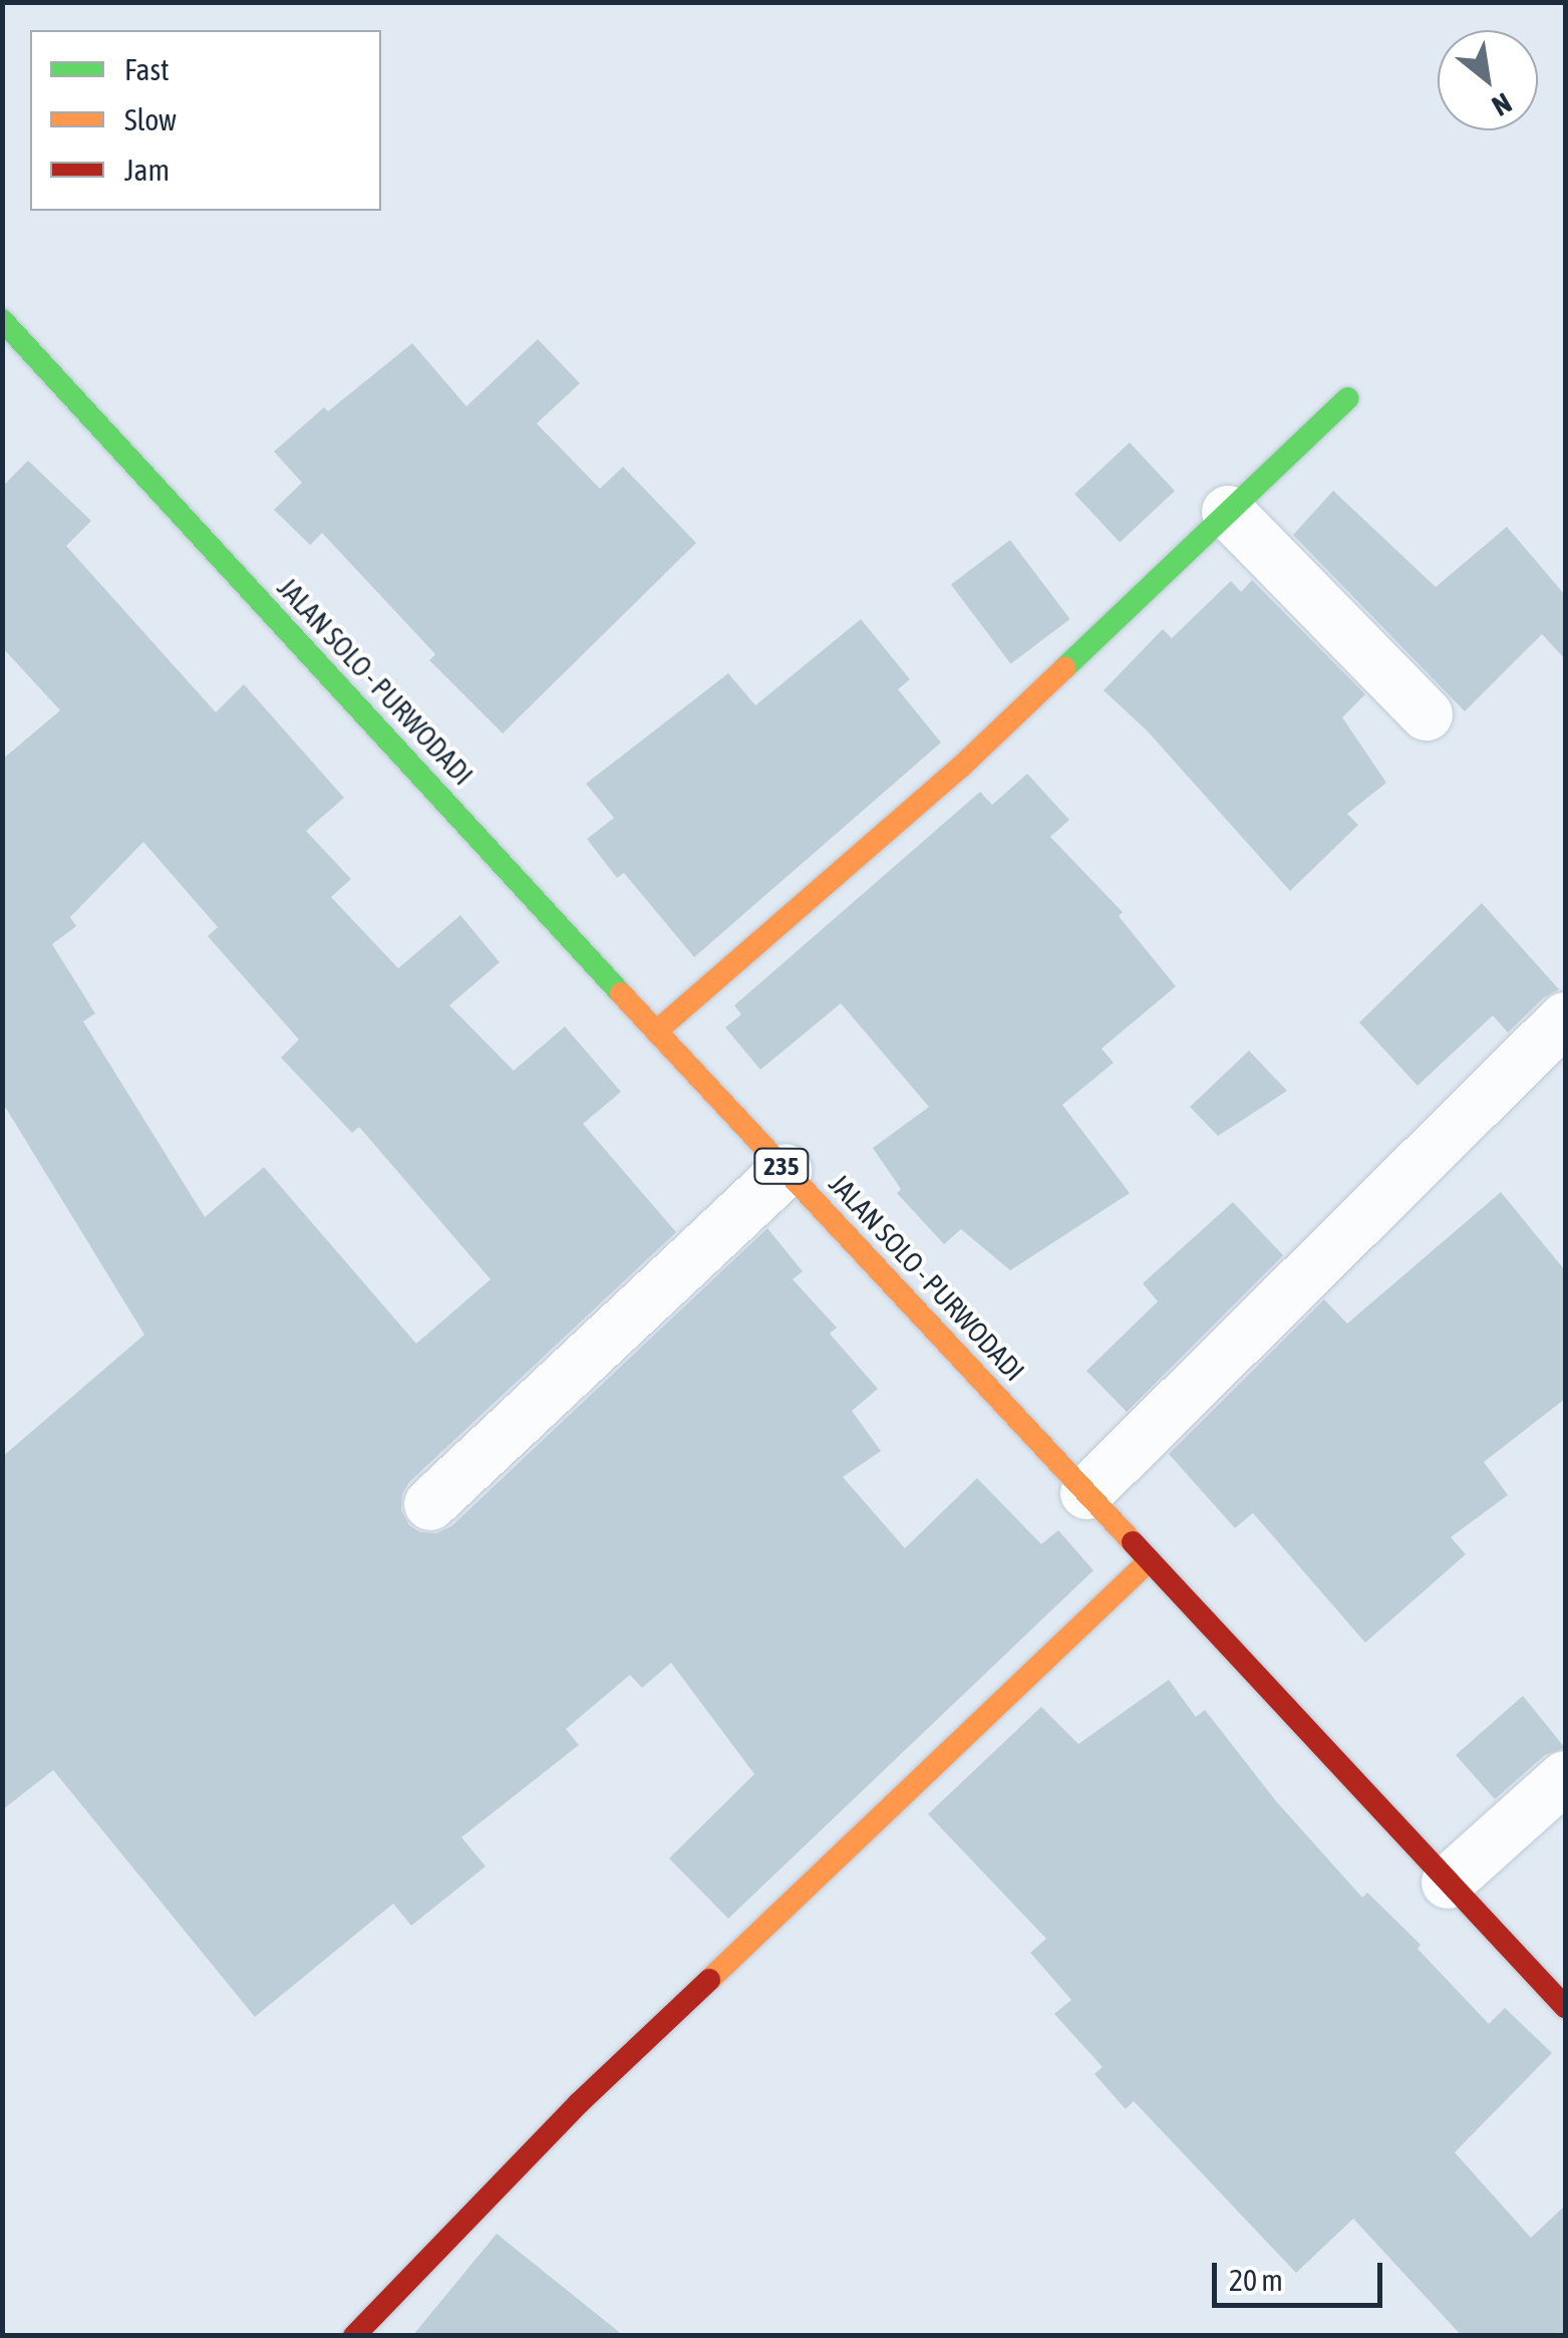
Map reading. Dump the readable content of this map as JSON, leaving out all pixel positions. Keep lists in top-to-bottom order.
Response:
{
  "streets": {
    "main road": ["JALAN SOLO - PURWODADI", "235"]
  },
  "legend": ["Fast", "Slow", "Jam"],
  "scale_bar": "20 m",
  "north": "bottom right"
}
